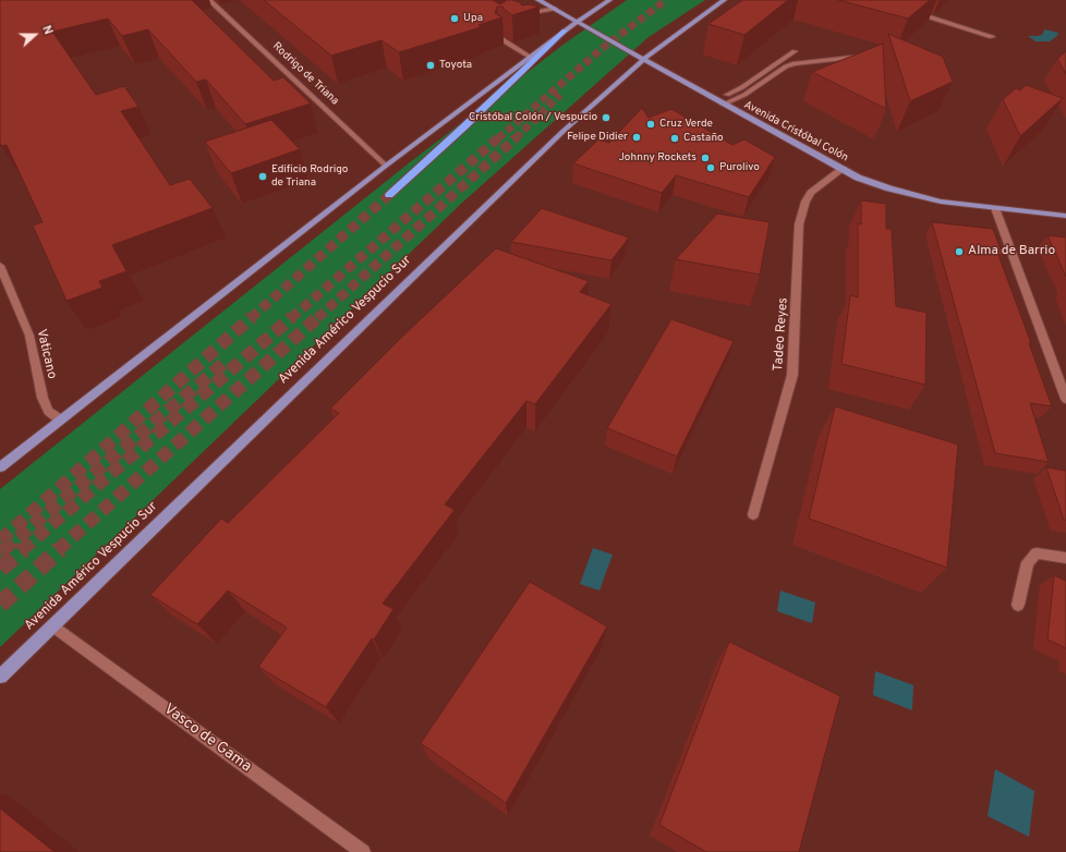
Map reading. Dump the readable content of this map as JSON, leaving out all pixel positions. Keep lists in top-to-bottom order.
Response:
{
  "streets": {
    "main road": ["Avenida Cristóbal Colón", "Avenida Américo Vespucio Sur"],
    "street": [
      "Rodrigo de Triana",
      "Tadeo Reyes",
      "Vaticano",
      "Vasco de Gama"
    ]
  },
  "crossings": [
    ["Avenida Cristóbal Colón", "Avenida Américo Vespucio Sur"],
    ["Avenida Cristóbal Colón", "Tadeo Reyes"],
    ["Avenida Américo Vespucio Sur", "Vasco de Gama"]
  ],
  "places": [
    "Upa",
    "Toyota",
    "Cristóbal Colón / Vespucio",
    "Cruz Verde",
    "Felipe Didier",
    "Castaño",
    "Johnny Rockets",
    "Purolivo",
    "Edificio Rodrigo de Triana",
    "Alma de Barrio"
  ],
  "north": "right"
}
